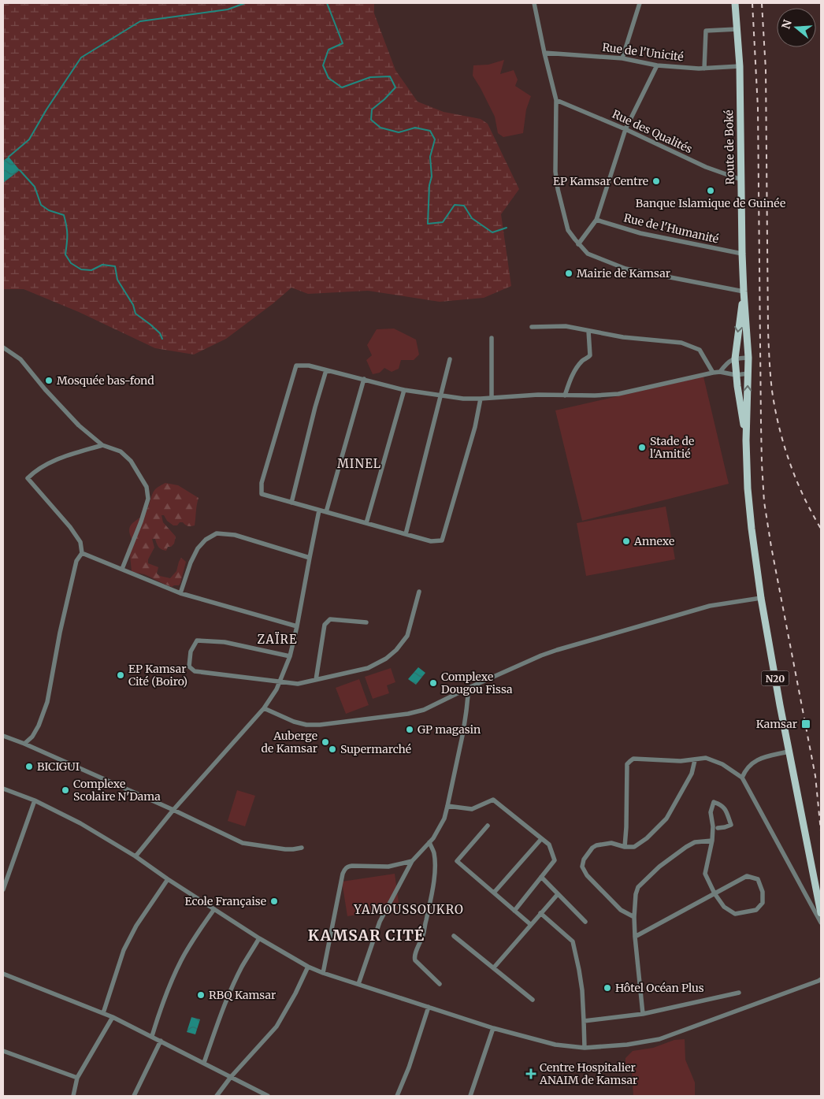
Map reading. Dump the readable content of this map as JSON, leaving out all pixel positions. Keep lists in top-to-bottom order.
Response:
{
  "streets": {
    "main road": ["Route de Boké", "N20"],
    "street": ["Rue de l'Unicité", "Rue des Qualités", "Rue de l'Humanité"]
  },
  "crossings": [
    ["Rue de l'Unicité", "Route de Boké"],
    ["Rue des Qualités", "Route de Boké"],
    ["Route de Boké", "Rue de l'Humanité"],
    ["Route de Boké", "N20"]
  ],
  "districts": [
    "MINEL",
    "ZAÏRE",
    "YAMOUSSOUKRO",
    "KAMSAR CITÉ"
  ],
  "places": {
    "other": [
      "EP Kamsar Centre",
      "Banque Islamique de Guinée",
      "Mairie de Kamsar",
      "Mosquée bas-fond",
      "Stade de l'Amitié",
      "Annexe",
      "EP Kamsar Cité (Boiro)",
      "Complexe Dougou Fissa",
      "GP magasin",
      "Auberge de Kamsar",
      "Supermarché",
      "BICIGUI",
      "Complexe Scolaire N'Dama",
      "Ecole Française",
      "Hôtel Océan Plus",
      "RBQ Kamsar"
    ],
    "transit": ["Kamsar"],
    "health": ["Centre Hospitalier ANAIM de Kamsar"]
  },
  "north": "left"
}
